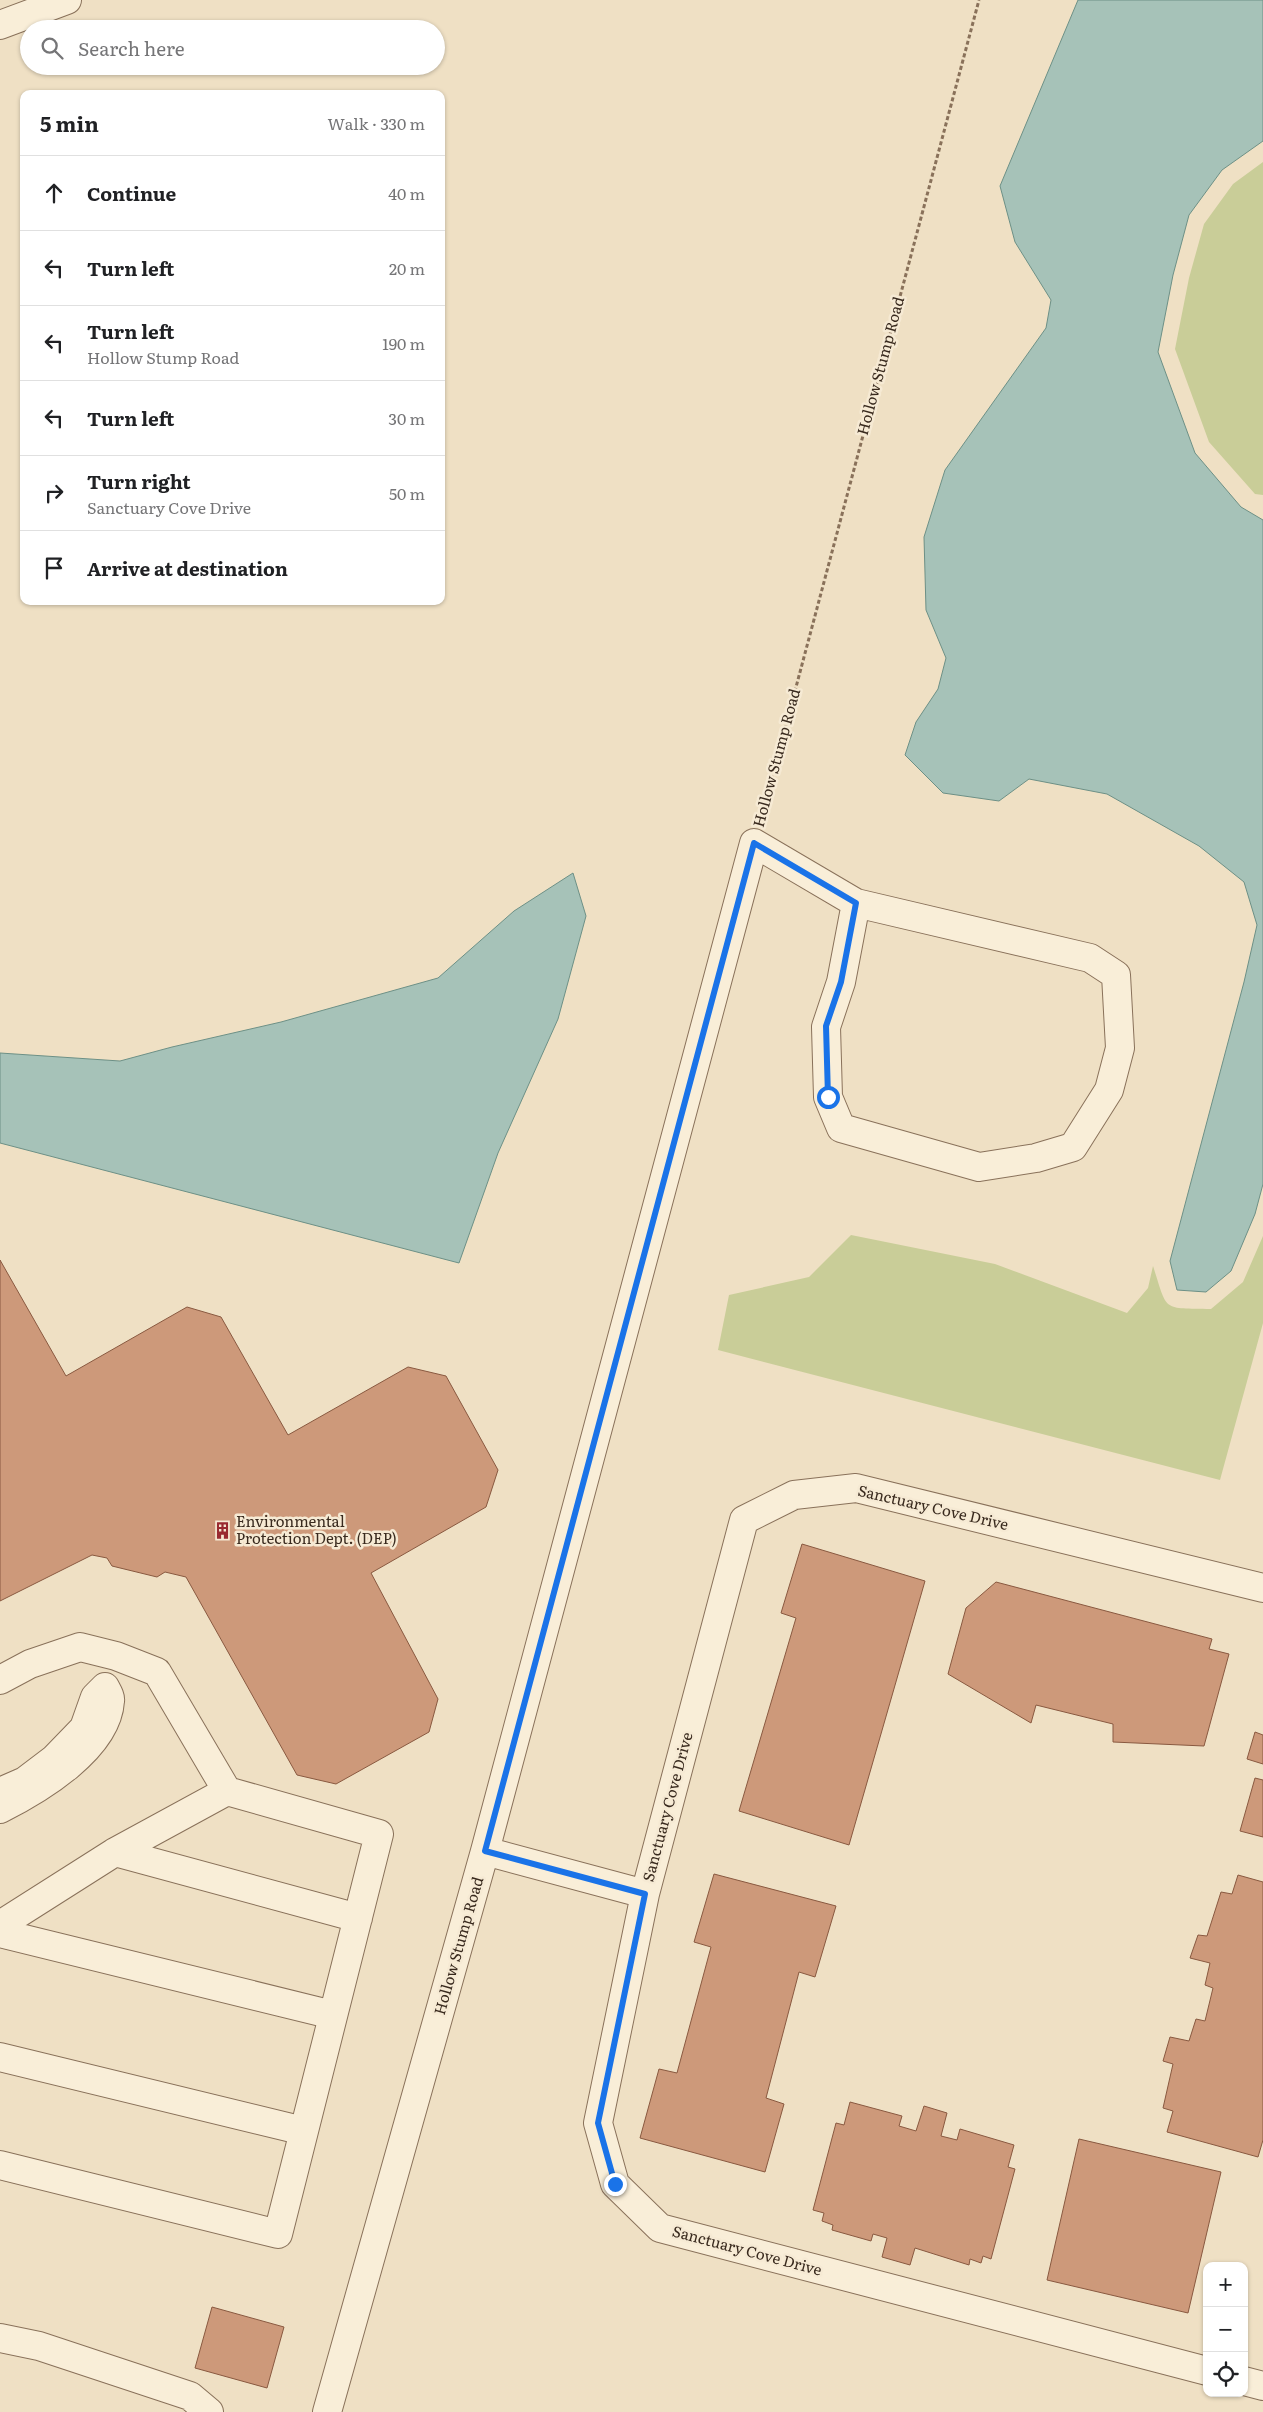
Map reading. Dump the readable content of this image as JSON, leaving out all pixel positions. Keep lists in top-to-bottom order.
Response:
{
  "streets": {
    "street": ["Hollow Stump Road", "Sanctuary Cove Drive"]
  },
  "places": {
    "building": ["Environmental Protection Dept. (DEP)"]
  },
  "page": {
    "search": "Search here",
    "heading": ["5 min", "Walk · 330 m"],
    "list": [
      ["Continue", "40 m"],
      ["Turn left", "20 m"],
      ["Turn left", "Hollow Stump Road", "190 m"],
      ["Turn left", "30 m"],
      ["Turn right", "Sanctuary Cove Drive", "50 m"],
      "Arrive at destination"
    ],
    "map_buttons": ["+", "−"]
  }
}
